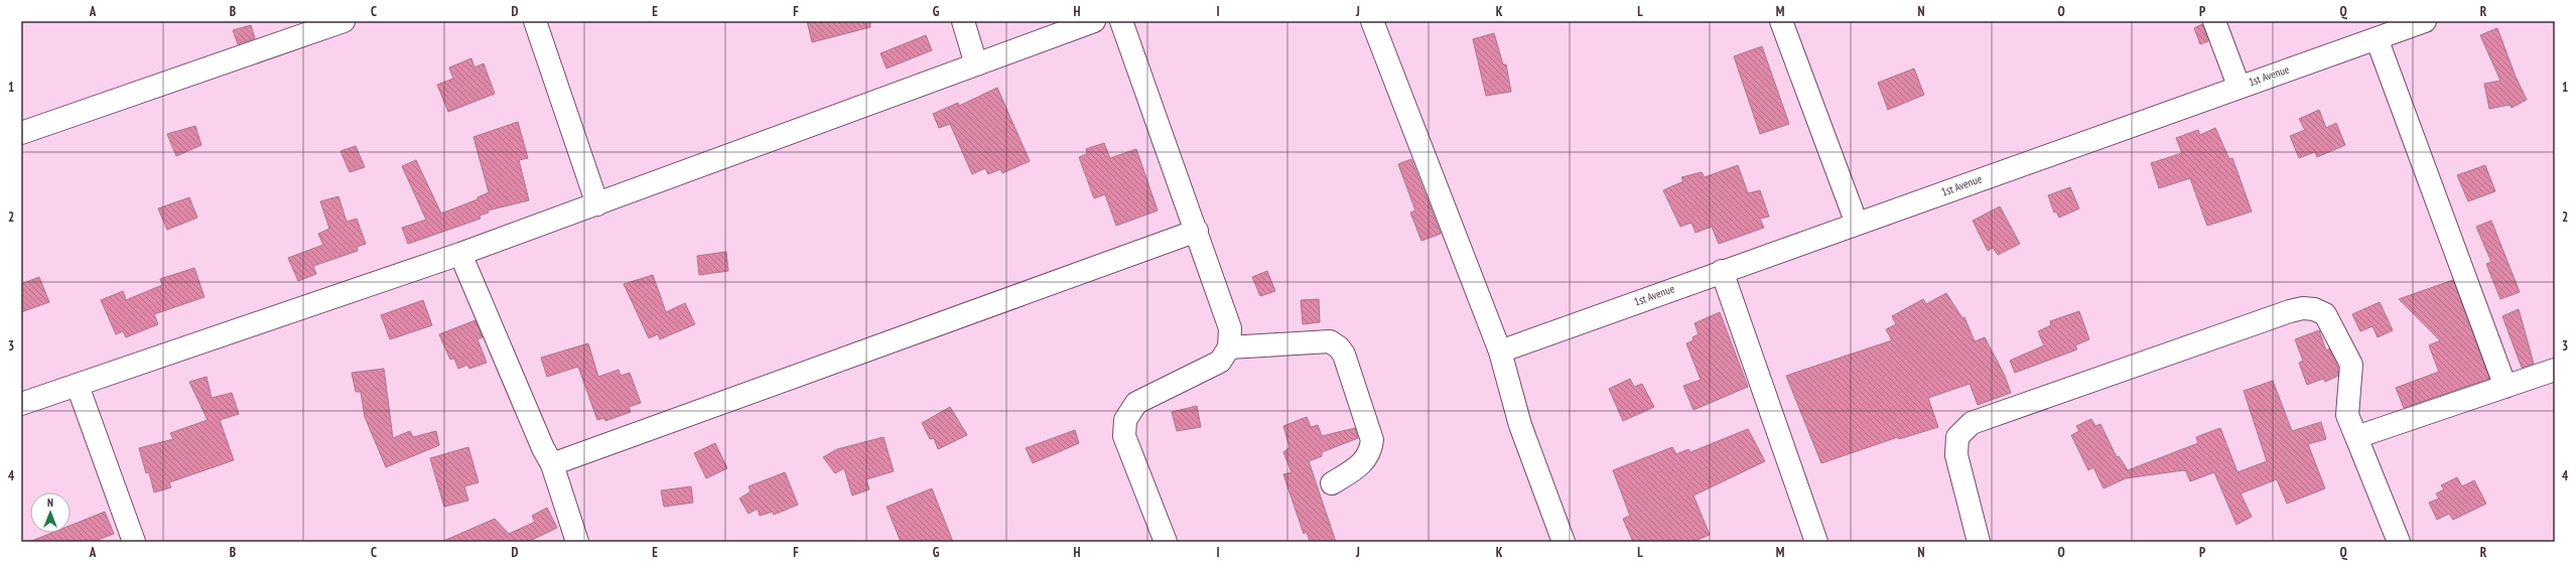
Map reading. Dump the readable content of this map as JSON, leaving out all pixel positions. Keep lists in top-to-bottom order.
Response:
{
  "streets": {
    "street": ["1st Avenue"]
  },
  "north": "top",
  "grid": {
    "columns": [
      "A",
      "B",
      "C",
      "D",
      "E",
      "F",
      "G",
      "H",
      "I",
      "J",
      "K",
      "L",
      "M",
      "N",
      "O",
      "P",
      "Q",
      "R"
    ],
    "rows": [
      "1",
      "2",
      "3",
      "4"
    ]
  }
}
